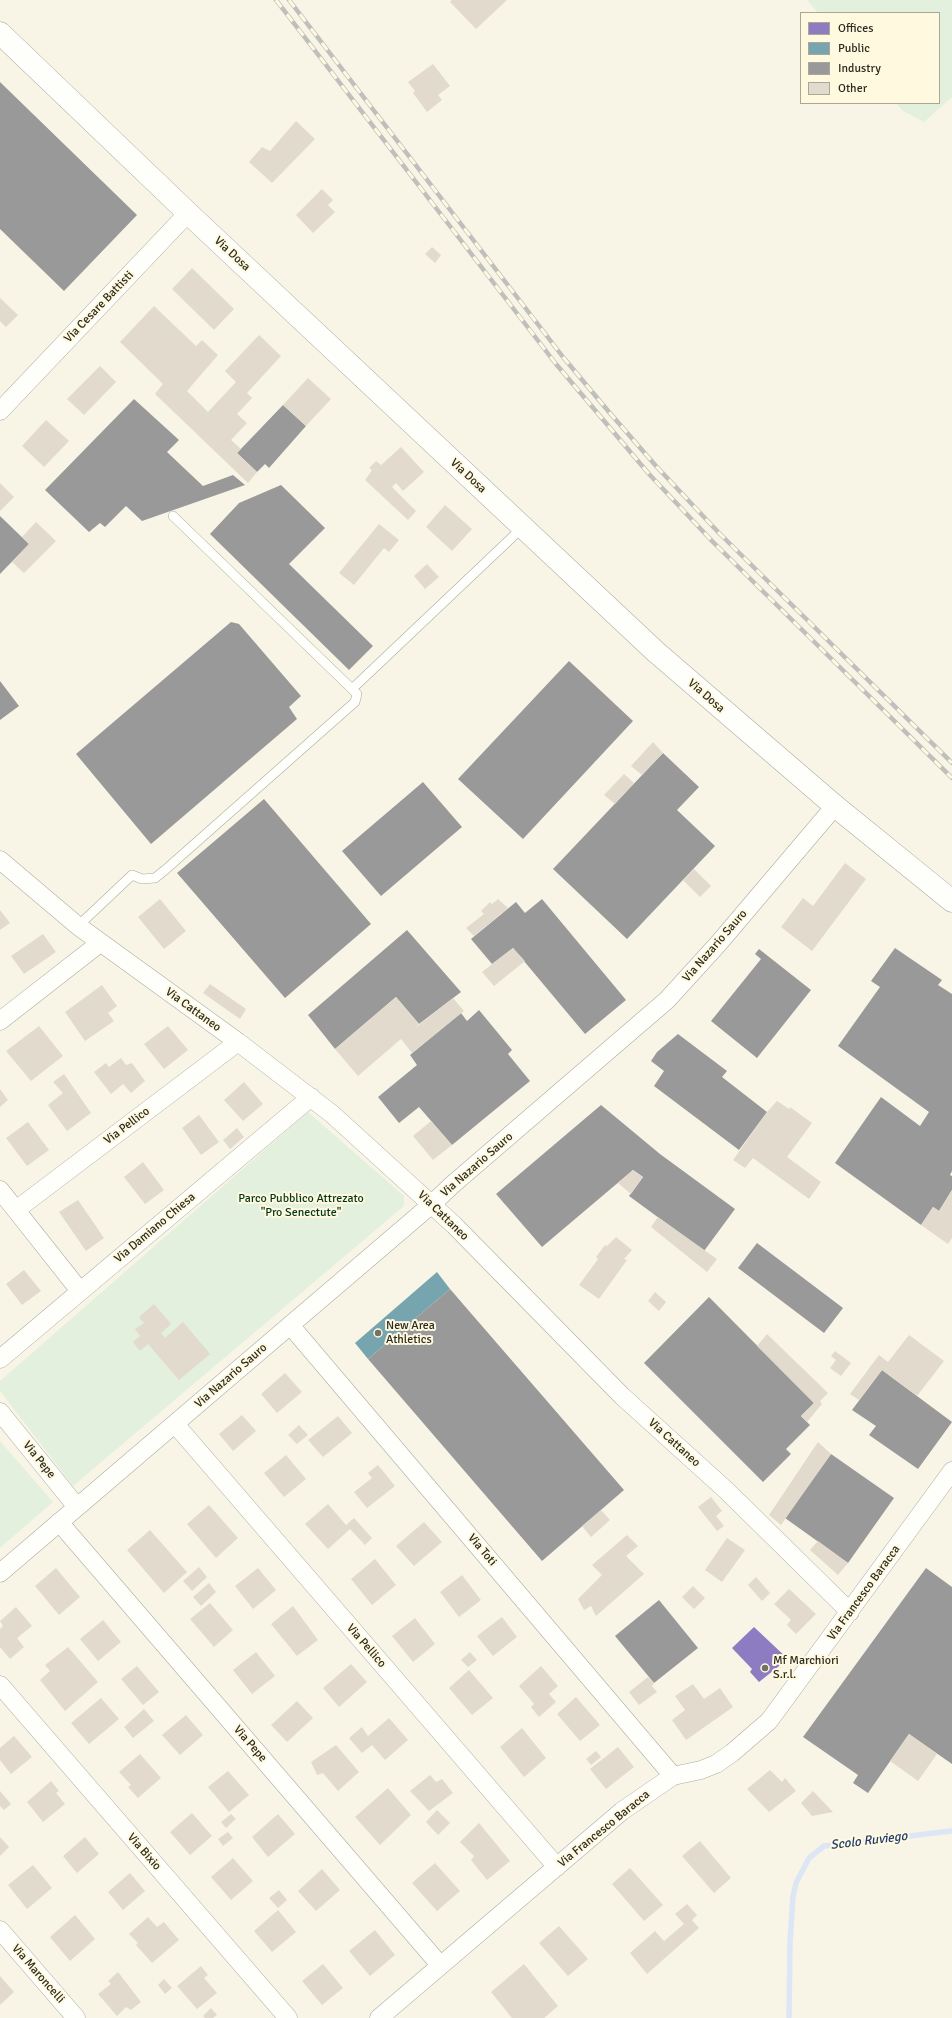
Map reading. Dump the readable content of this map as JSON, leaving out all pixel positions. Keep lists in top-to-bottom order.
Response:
{
  "streets": {
    "street": [
      "Via Dosa",
      "Via Cesare Battisti",
      "Via Nazario Sauro",
      "Via Cattaneo",
      "Via Pellico",
      "Via Damiano Chiesa",
      "Via Pepe",
      "Via Toti",
      "Via Francesco Baracca",
      "Via Bixio",
      "Via Maroncelli"
    ]
  },
  "crossings": [
    ["Via Dosa", "Via Cesare Battisti"],
    ["Via Dosa", "Via Nazario Sauro"],
    ["Via Nazario Sauro", "Via Cattaneo"],
    ["Via Nazario Sauro", "Via Pellico"],
    ["Via Nazario Sauro", "Via Pepe"],
    ["Via Nazario Sauro", "Via Toti"],
    ["Via Cattaneo", "Via Pellico"],
    ["Via Cattaneo", "Via Damiano Chiesa"],
    ["Via Cattaneo", "Via Francesco Baracca"],
    ["Via Pellico", "Via Francesco Baracca"],
    ["Via Pepe", "Via Francesco Baracca"],
    ["Via Toti", "Via Francesco Baracca"]
  ],
  "water": ["Scolo Ruviego"],
  "parks": ["Parco Pubblico Attrezato \"Pro Senectute\""],
  "places": ["New Area Athletics", "Mf Marchiori S.r.l."],
  "legend": [
    "Offices",
    "Public",
    "Industry",
    "Other"
  ]
}
